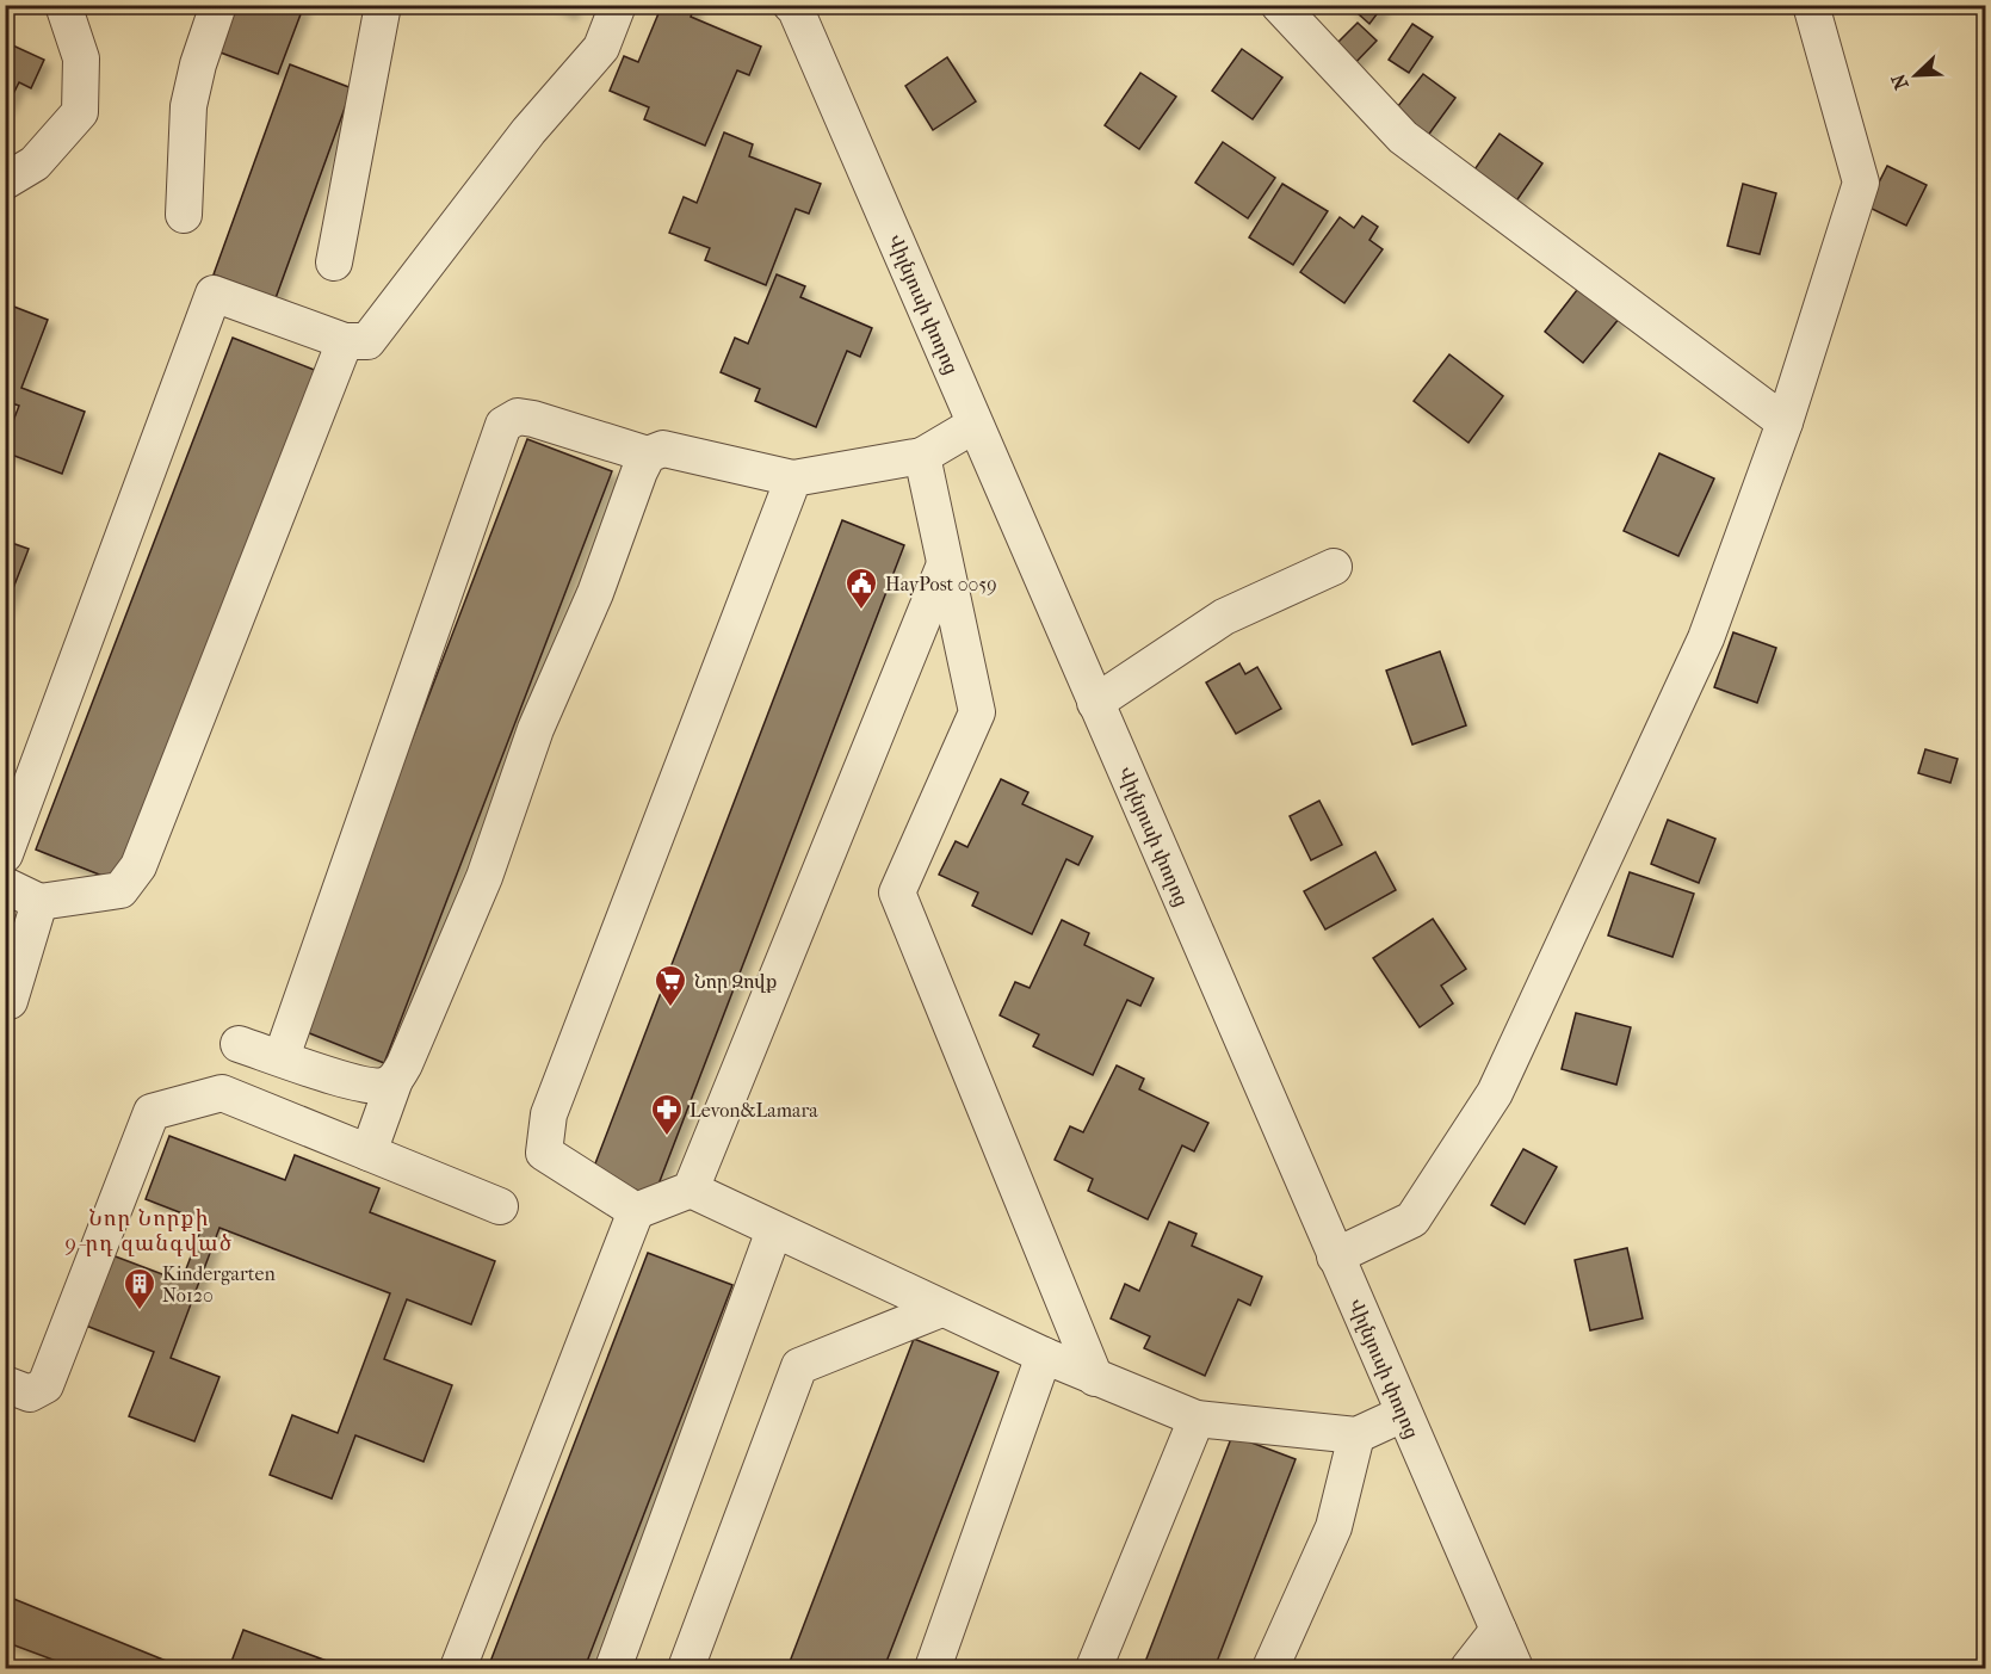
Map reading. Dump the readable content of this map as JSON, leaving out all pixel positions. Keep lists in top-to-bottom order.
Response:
{
  "streets": {
    "street": ["Վիլնյուսի փողոց"]
  },
  "districts": ["Նոր Նորքի 9-րդ զանգված"],
  "places": {
    "public building": ["HayPost 0059"],
    "supermarket": ["Նոր Զովք"],
    "pharmacy": ["Levon&Lamara"],
    "building": ["Kindergarten No120"]
  },
  "north": "bottom left"
}
